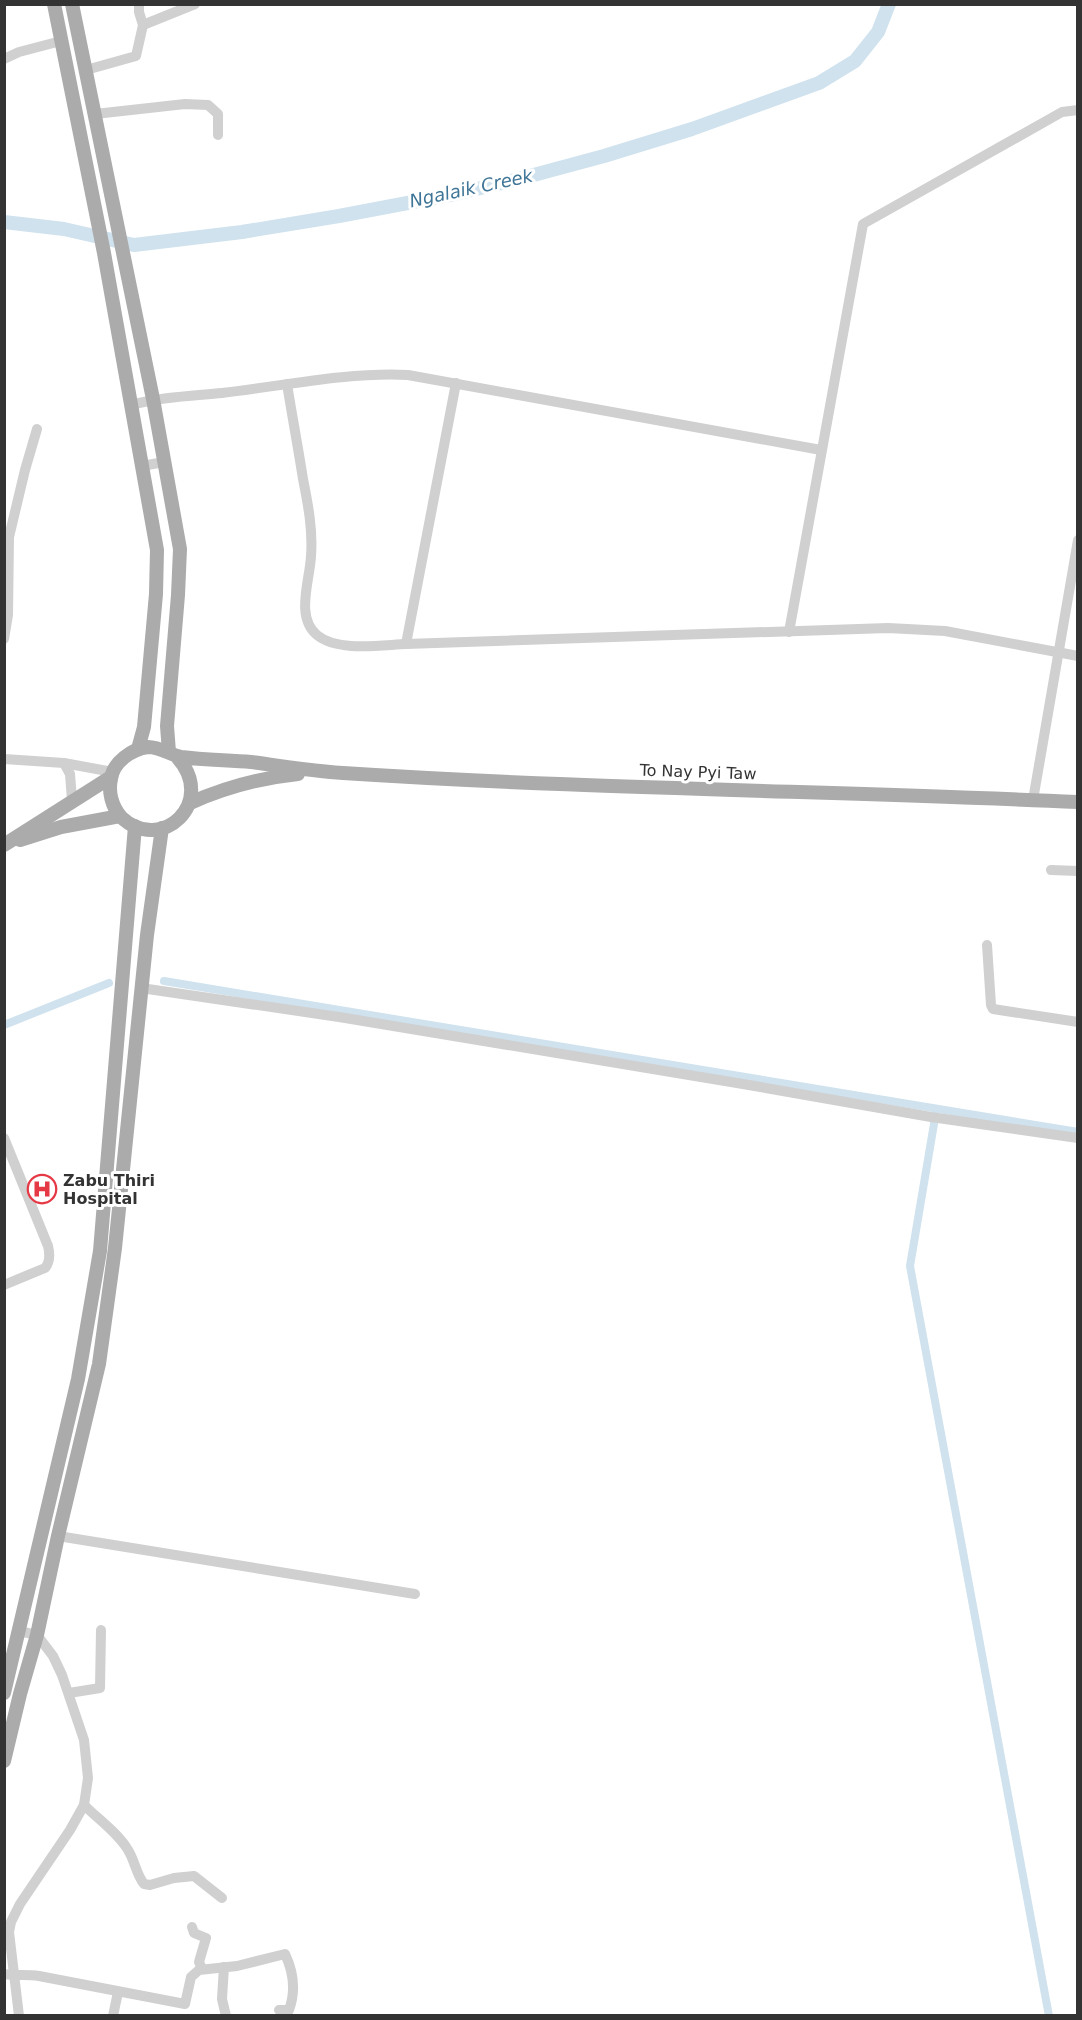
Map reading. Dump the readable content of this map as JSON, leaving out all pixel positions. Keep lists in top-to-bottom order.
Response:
{
  "streets": {
    "main road": ["To Nay Pyi Taw"]
  },
  "water": ["Ngalaik Creek"],
  "places": {
    "hospital": ["Zabu Thiri Hospital"]
  }
}
